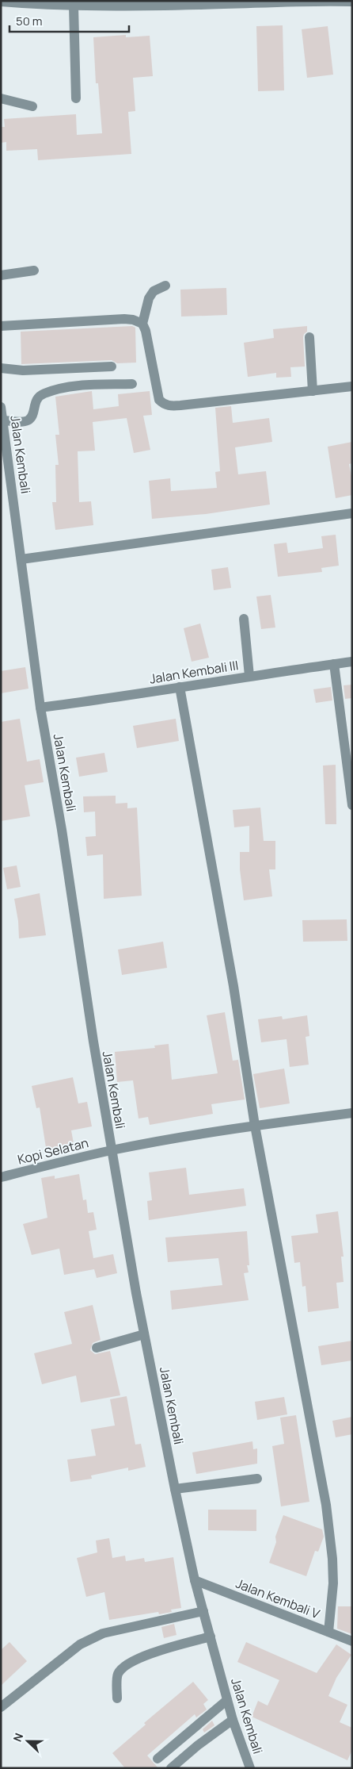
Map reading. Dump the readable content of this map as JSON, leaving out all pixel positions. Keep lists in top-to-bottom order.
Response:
{
  "streets": {
    "street": [
      "Jalan Kembali",
      "Jalan Kembali III",
      "Kopi Selatan",
      "Jalan Kembali V"
    ]
  },
  "crossings": [
    ["Jalan Kembali", "Jalan Kembali III"],
    ["Jalan Kembali", "Kopi Selatan"],
    ["Jalan Kembali", "Jalan Kembali V"]
  ],
  "scale_bar": "50 m",
  "north": "left"
}
